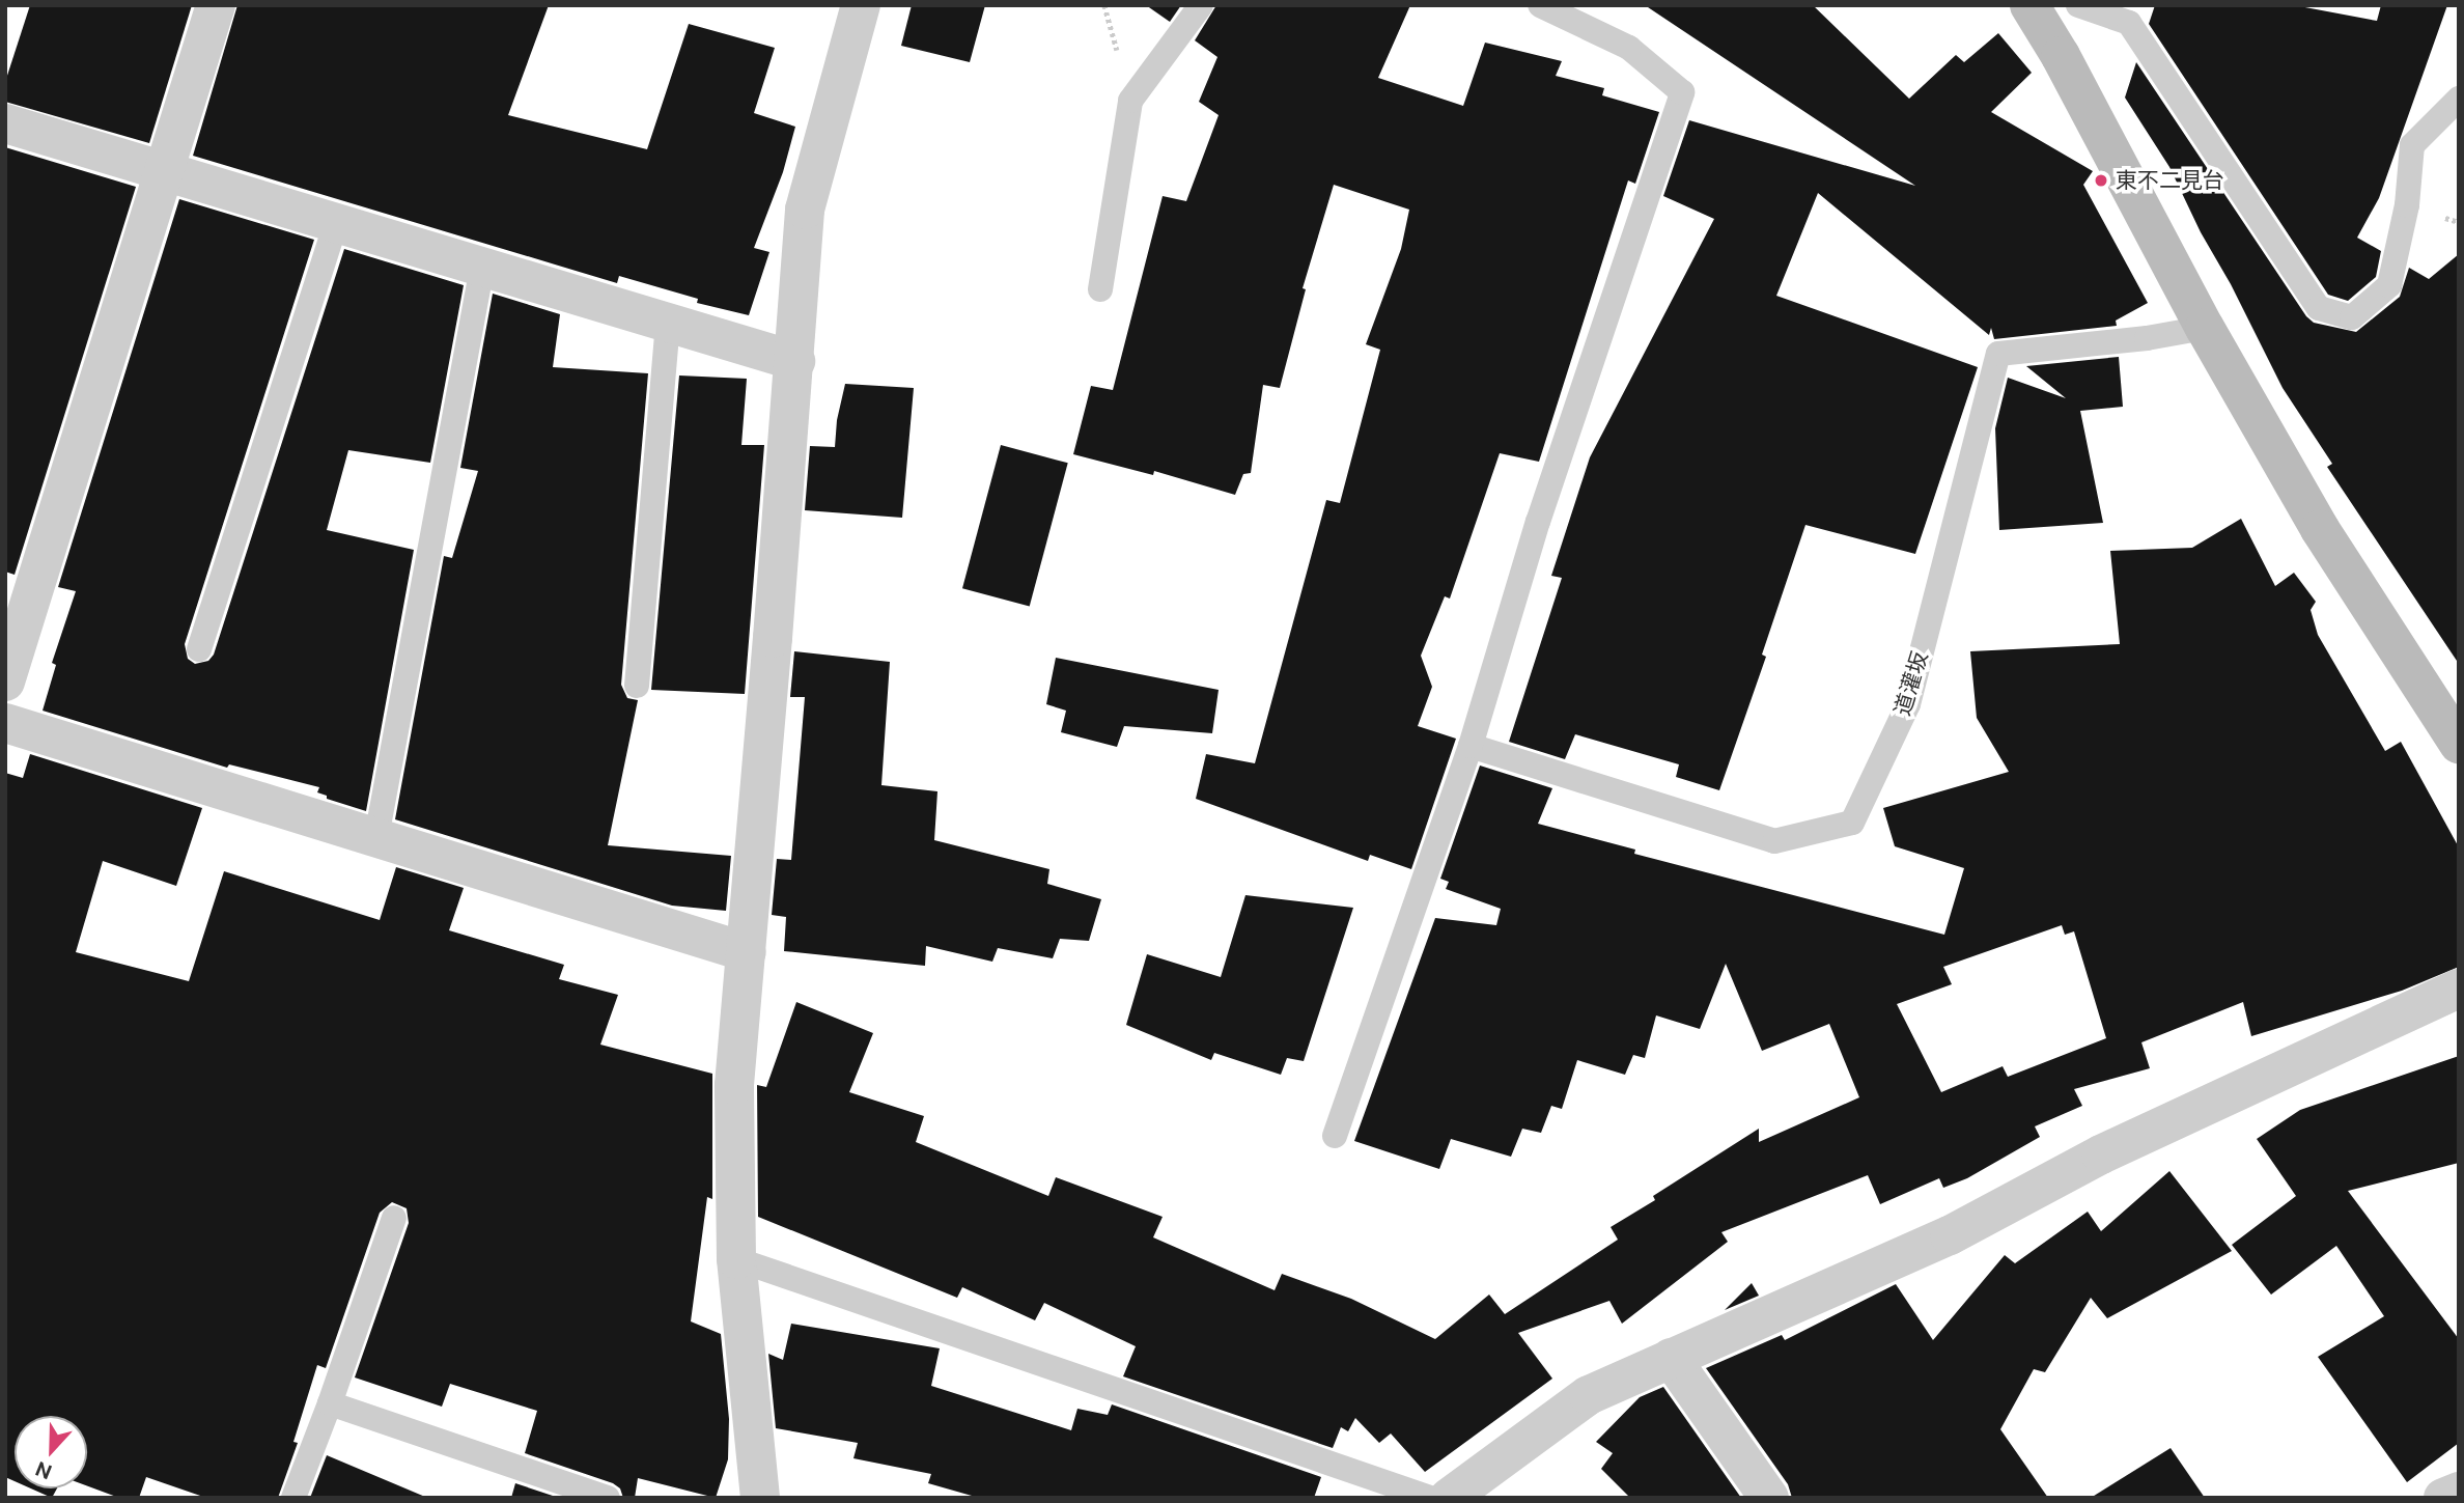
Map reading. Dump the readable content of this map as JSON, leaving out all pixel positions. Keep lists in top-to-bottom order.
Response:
{
  "streets": {
    "lane": ["道灌坂"]
  },
  "places": ["東不二見台"],
  "north": "bottom"
}
